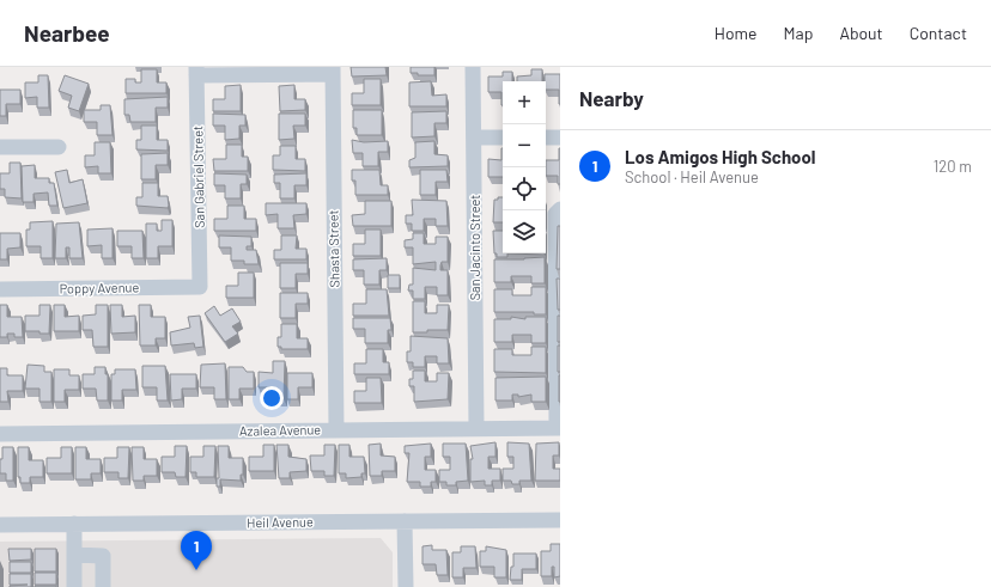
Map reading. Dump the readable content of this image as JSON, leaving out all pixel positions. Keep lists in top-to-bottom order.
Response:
{
  "streets": {
    "street": [
      "San Gabriel Street",
      "San Jacinto Street",
      "Shasta Street",
      "Poppy Avenue",
      "Azalea Avenue",
      "Heil Avenue"
    ]
  },
  "crossings": [
    ["San Gabriel Street", "Poppy Avenue"],
    ["San Jacinto Street", "Azalea Avenue"],
    ["Shasta Street", "Azalea Avenue"]
  ],
  "page": {
    "header": "Nearbee",
    "nav": [
      "Home",
      "Map",
      "About",
      "Contact"
    ],
    "heading": "Nearby",
    "map_buttons": ["+", "−"],
    "list": [
      {
        "mark": "1",
        "name": "Los Amigos High School",
        "note": "School · Heil Avenue",
        "value": "120 m"
      }
    ],
    "pins": "1"
  }
}
